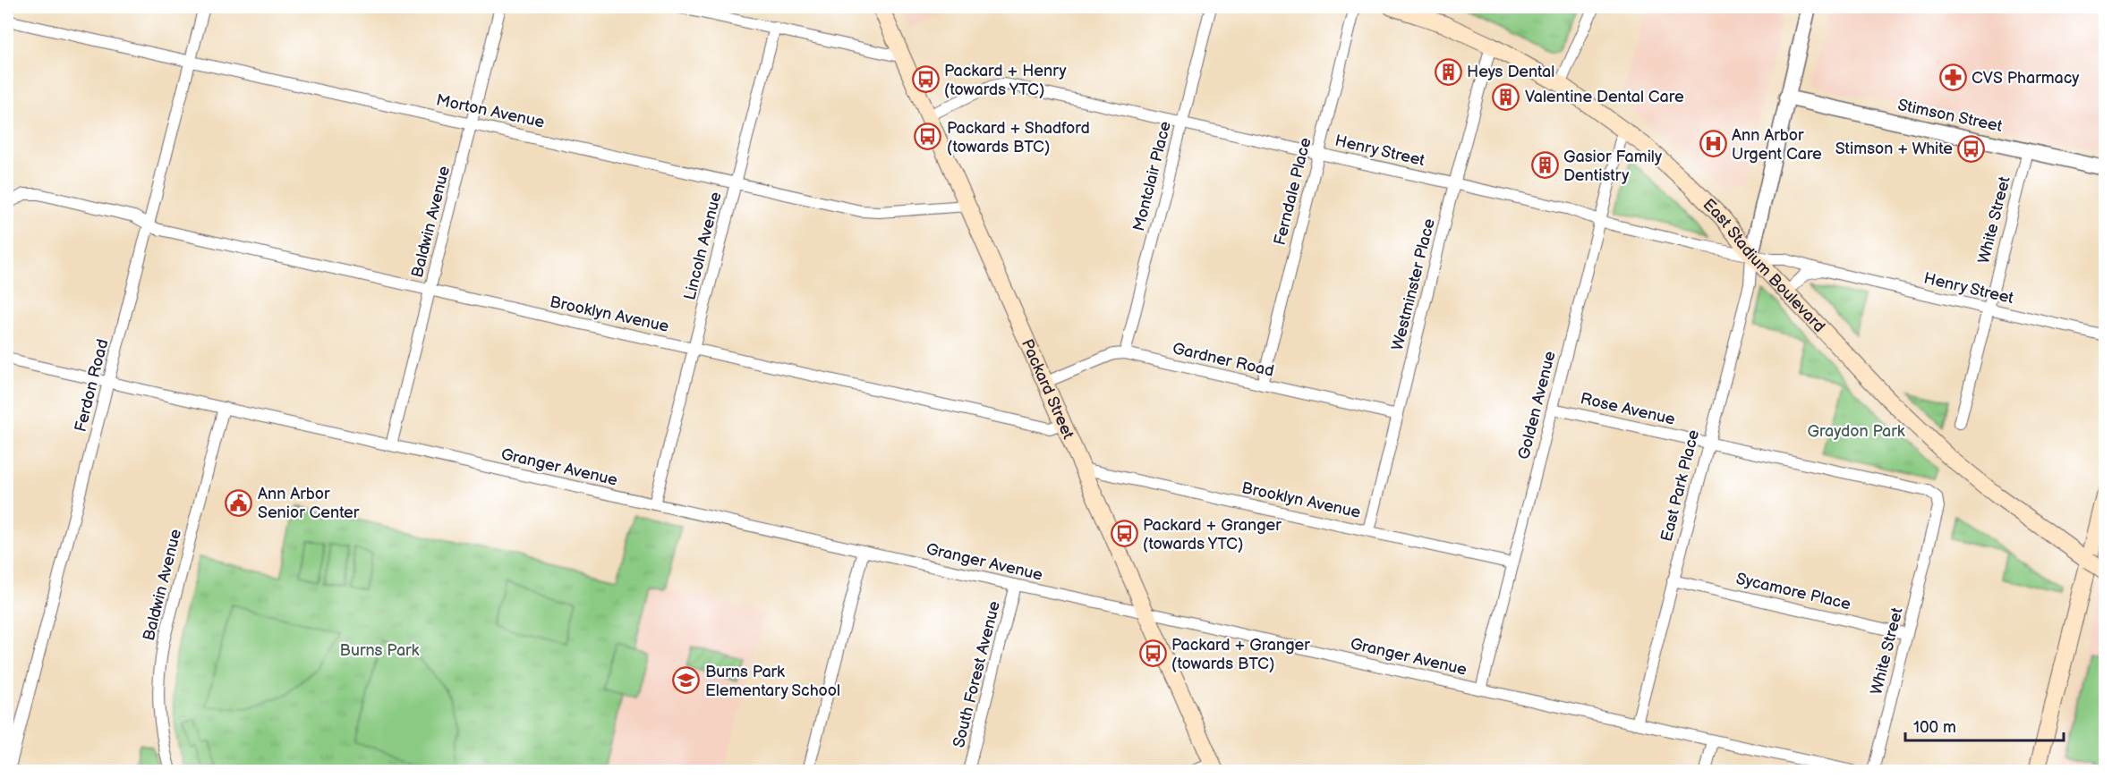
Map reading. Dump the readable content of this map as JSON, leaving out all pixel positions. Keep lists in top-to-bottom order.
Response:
{
  "streets": {
    "main road": ["East Stadium Boulevard", "Packard Street"],
    "street": [
      "Morton Avenue",
      "Stimson Street",
      "Henry Street",
      "Montclair Place",
      "Ferndale Place",
      "White Street",
      "Baldwin Avenue",
      "Lincoln Avenue",
      "Westminster Place",
      "Brooklyn Avenue",
      "Gardner Road",
      "Ferdon Road",
      "Golden Avenue",
      "Rose Avenue",
      "Granger Avenue",
      "East Park Place",
      "Sycamore Place",
      "South Forest Avenue"
    ]
  },
  "crossings": [
    ["Morton Avenue", "Baldwin Avenue"],
    ["Morton Avenue", "Lincoln Avenue"],
    ["Morton Avenue", "Ferdon Road"],
    ["Morton Avenue", "Packard Street"],
    ["Stimson Street", "White Street"],
    ["Henry Street", "Montclair Place"],
    ["Henry Street", "Ferndale Place"],
    ["Henry Street", "White Street"],
    ["Henry Street", "East Stadium Boulevard"],
    ["Henry Street", "Westminster Place"],
    ["Henry Street", "Packard Street"],
    ["Henry Street", "Golden Avenue"],
    ["Henry Street", "East Park Place"],
    ["Montclair Place", "Gardner Road"],
    ["Ferndale Place", "Gardner Road"],
    ["White Street", "Rose Avenue"],
    ["White Street", "Sycamore Place"],
    ["Baldwin Avenue", "Brooklyn Avenue"],
    ["Baldwin Avenue", "Granger Avenue"],
    ["Lincoln Avenue", "Brooklyn Avenue"],
    ["Lincoln Avenue", "Granger Avenue"],
    ["East Stadium Boulevard", "Westminster Place"],
    ["East Stadium Boulevard", "Golden Avenue"],
    ["East Stadium Boulevard", "East Park Place"],
    ["Westminster Place", "Brooklyn Avenue"],
    ["Westminster Place", "Gardner Road"],
    ["Brooklyn Avenue", "Ferdon Road"],
    ["Brooklyn Avenue", "Packard Street"],
    ["Brooklyn Avenue", "Golden Avenue"],
    ["Gardner Road", "Packard Street"],
    ["Ferdon Road", "Granger Avenue"],
    ["Packard Street", "Granger Avenue"],
    ["Golden Avenue", "Rose Avenue"],
    ["Golden Avenue", "Granger Avenue"],
    ["Rose Avenue", "East Park Place"],
    ["Granger Avenue", "East Park Place"],
    ["Granger Avenue", "South Forest Avenue"],
    ["East Park Place", "Sycamore Place"]
  ],
  "parks": ["Graydon Park", "Burns Park"],
  "places": {
    "building": ["Heys Dental", "Valentine Dental Care", "Gasior Family Dentistry"],
    "pharmacy": ["CVS Pharmacy"],
    "bus stop": [
      "Packard + Henry (towards YTC)",
      "Packard + Shadford (towards BTC)",
      "Stimson + White",
      "Packard + Granger (towards YTC)",
      "Packard + Granger (towards BTC)"
    ],
    "hospital": ["Ann Arbor Urgent Care"],
    "public building": ["Ann Arbor Senior Center"],
    "school or university": ["Burns Park Elementary School"]
  },
  "scale_bar": "100 m"
}
